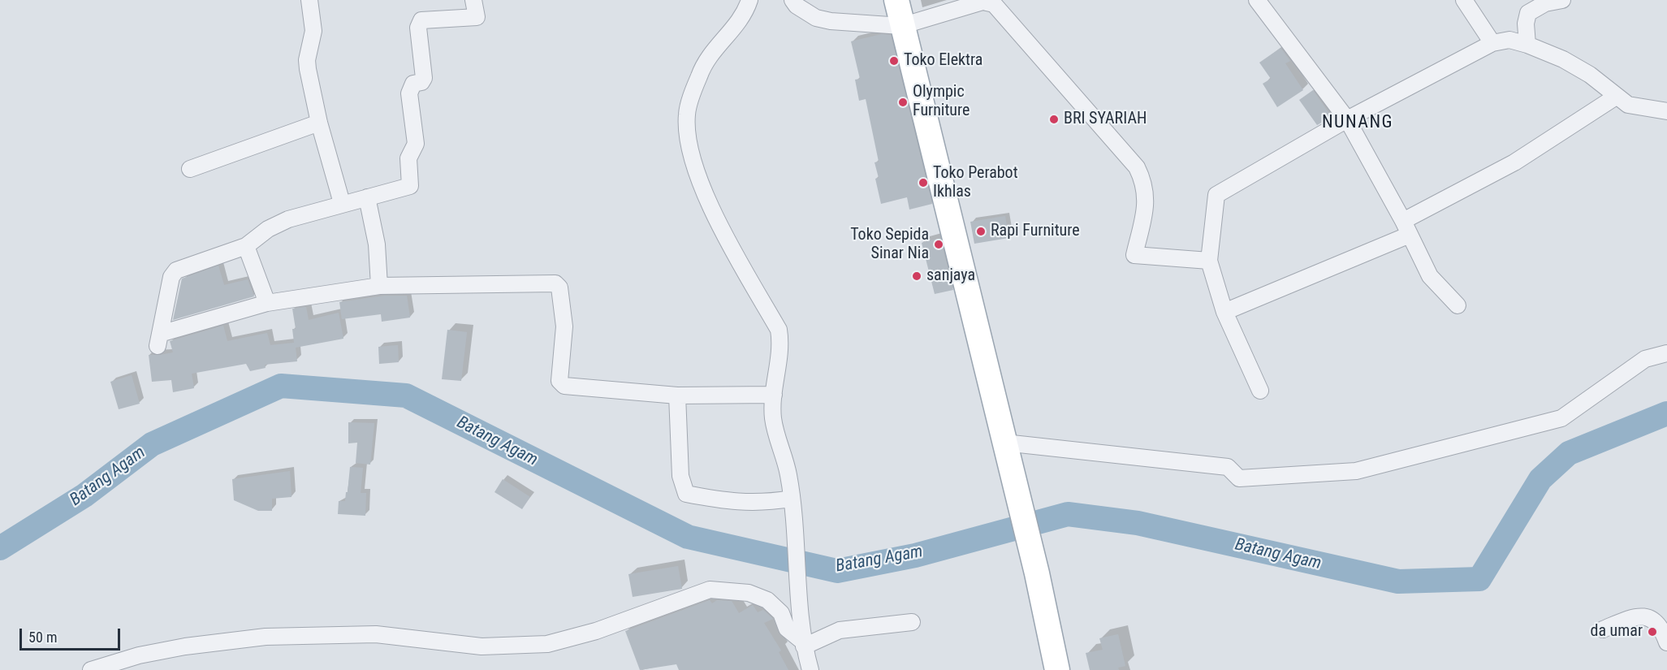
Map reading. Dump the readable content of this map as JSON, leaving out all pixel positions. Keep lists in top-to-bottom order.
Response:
{
  "districts": ["NUNANG"],
  "water": ["Batang Agam"],
  "places": [
    "Toko Elektra",
    "Olympic Furniture",
    "BRI SYARIAH",
    "Toko Perabot Ikhlas",
    "Rapi Furniture",
    "Toko Sepida Sinar Nia",
    "sanjaya",
    "da umar"
  ],
  "scale_bar": "50 m"
}
